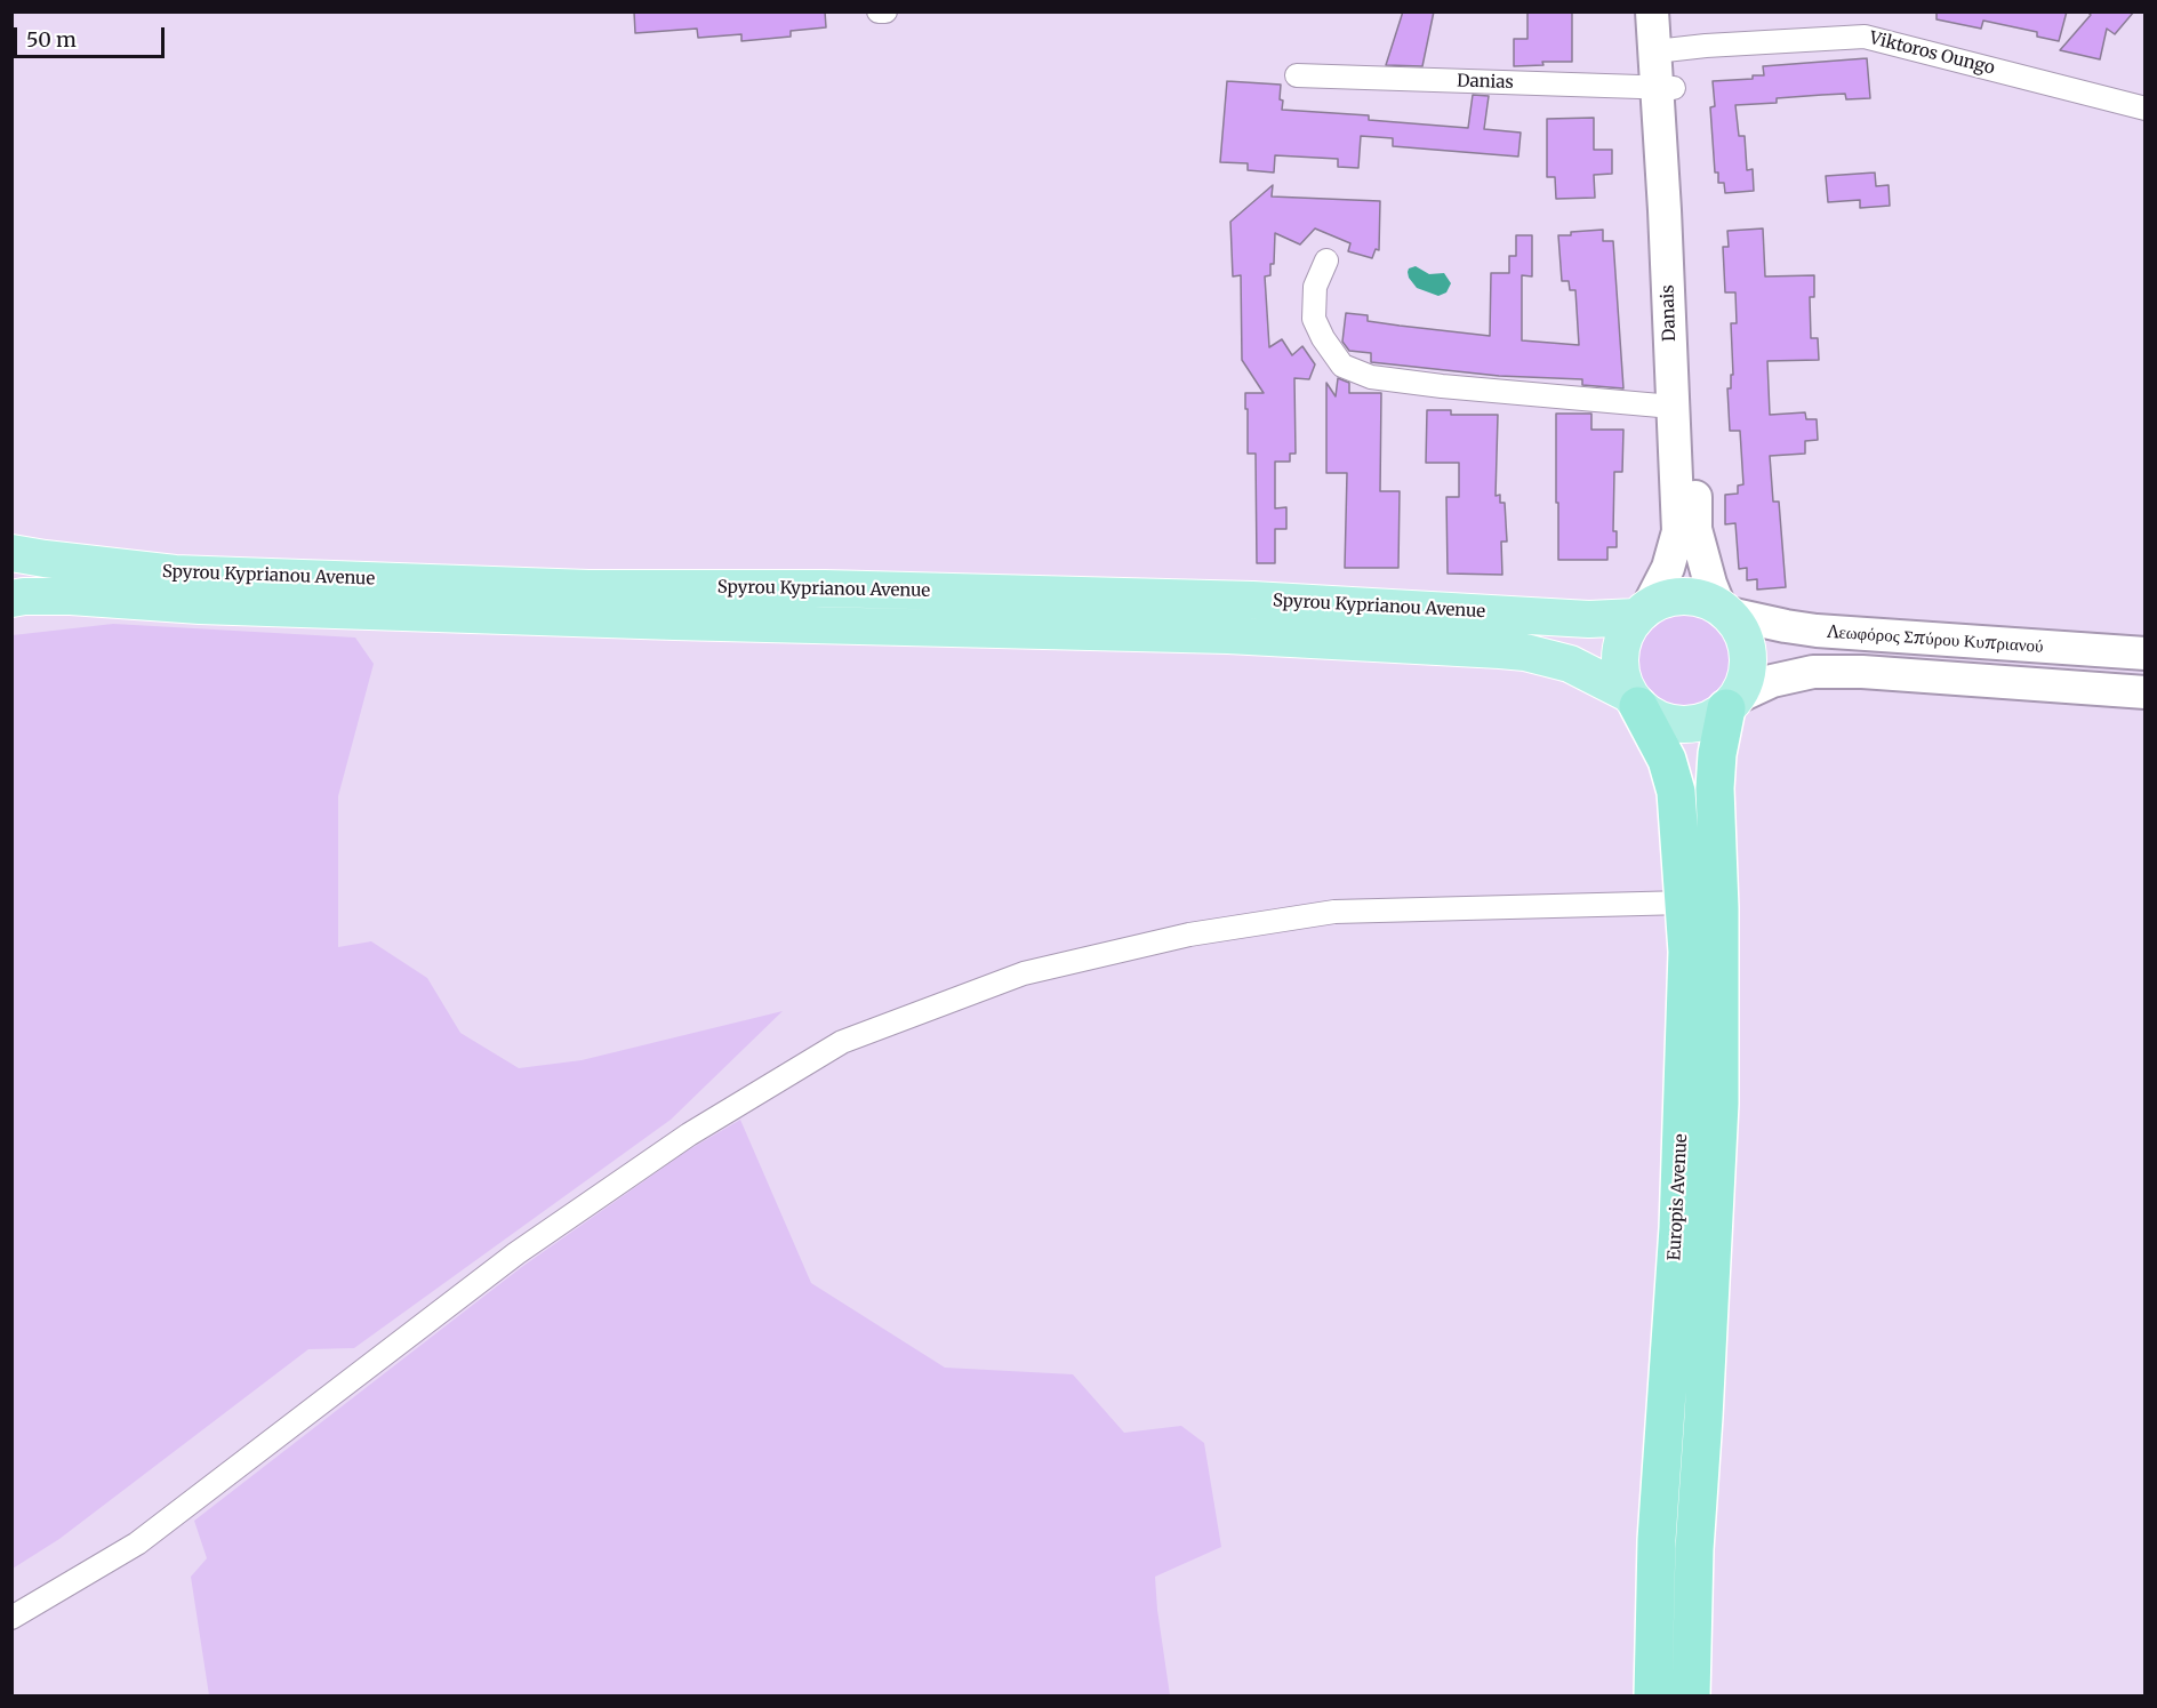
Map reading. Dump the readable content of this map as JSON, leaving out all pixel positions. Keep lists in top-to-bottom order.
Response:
{
  "streets": {
    "highway": ["Europis Avenue"],
    "main road": ["Danais", "Spyrou Kyprianou Avenue", "Λεωφόρος Σπύρου Κυπριανού"],
    "street": ["Viktoros Oungo", "Danias"]
  },
  "crossings": [
    ["Viktoros Oungo", "Danais"],
    ["Danias", "Danais"],
    ["Danais", "Spyrou Kyprianou Avenue"],
    ["Danais", "Λεωφόρος Σπύρου Κυπριανού"],
    ["Danais", "Europis Avenue"],
    ["Spyrou Kyprianou Avenue", "Λεωφόρος Σπύρου Κυπριανού"],
    ["Spyrou Kyprianou Avenue", "Europis Avenue"],
    ["Λεωφόρος Σπύρου Κυπριανού", "Europis Avenue"]
  ],
  "scale_bar": "50 m"
}
